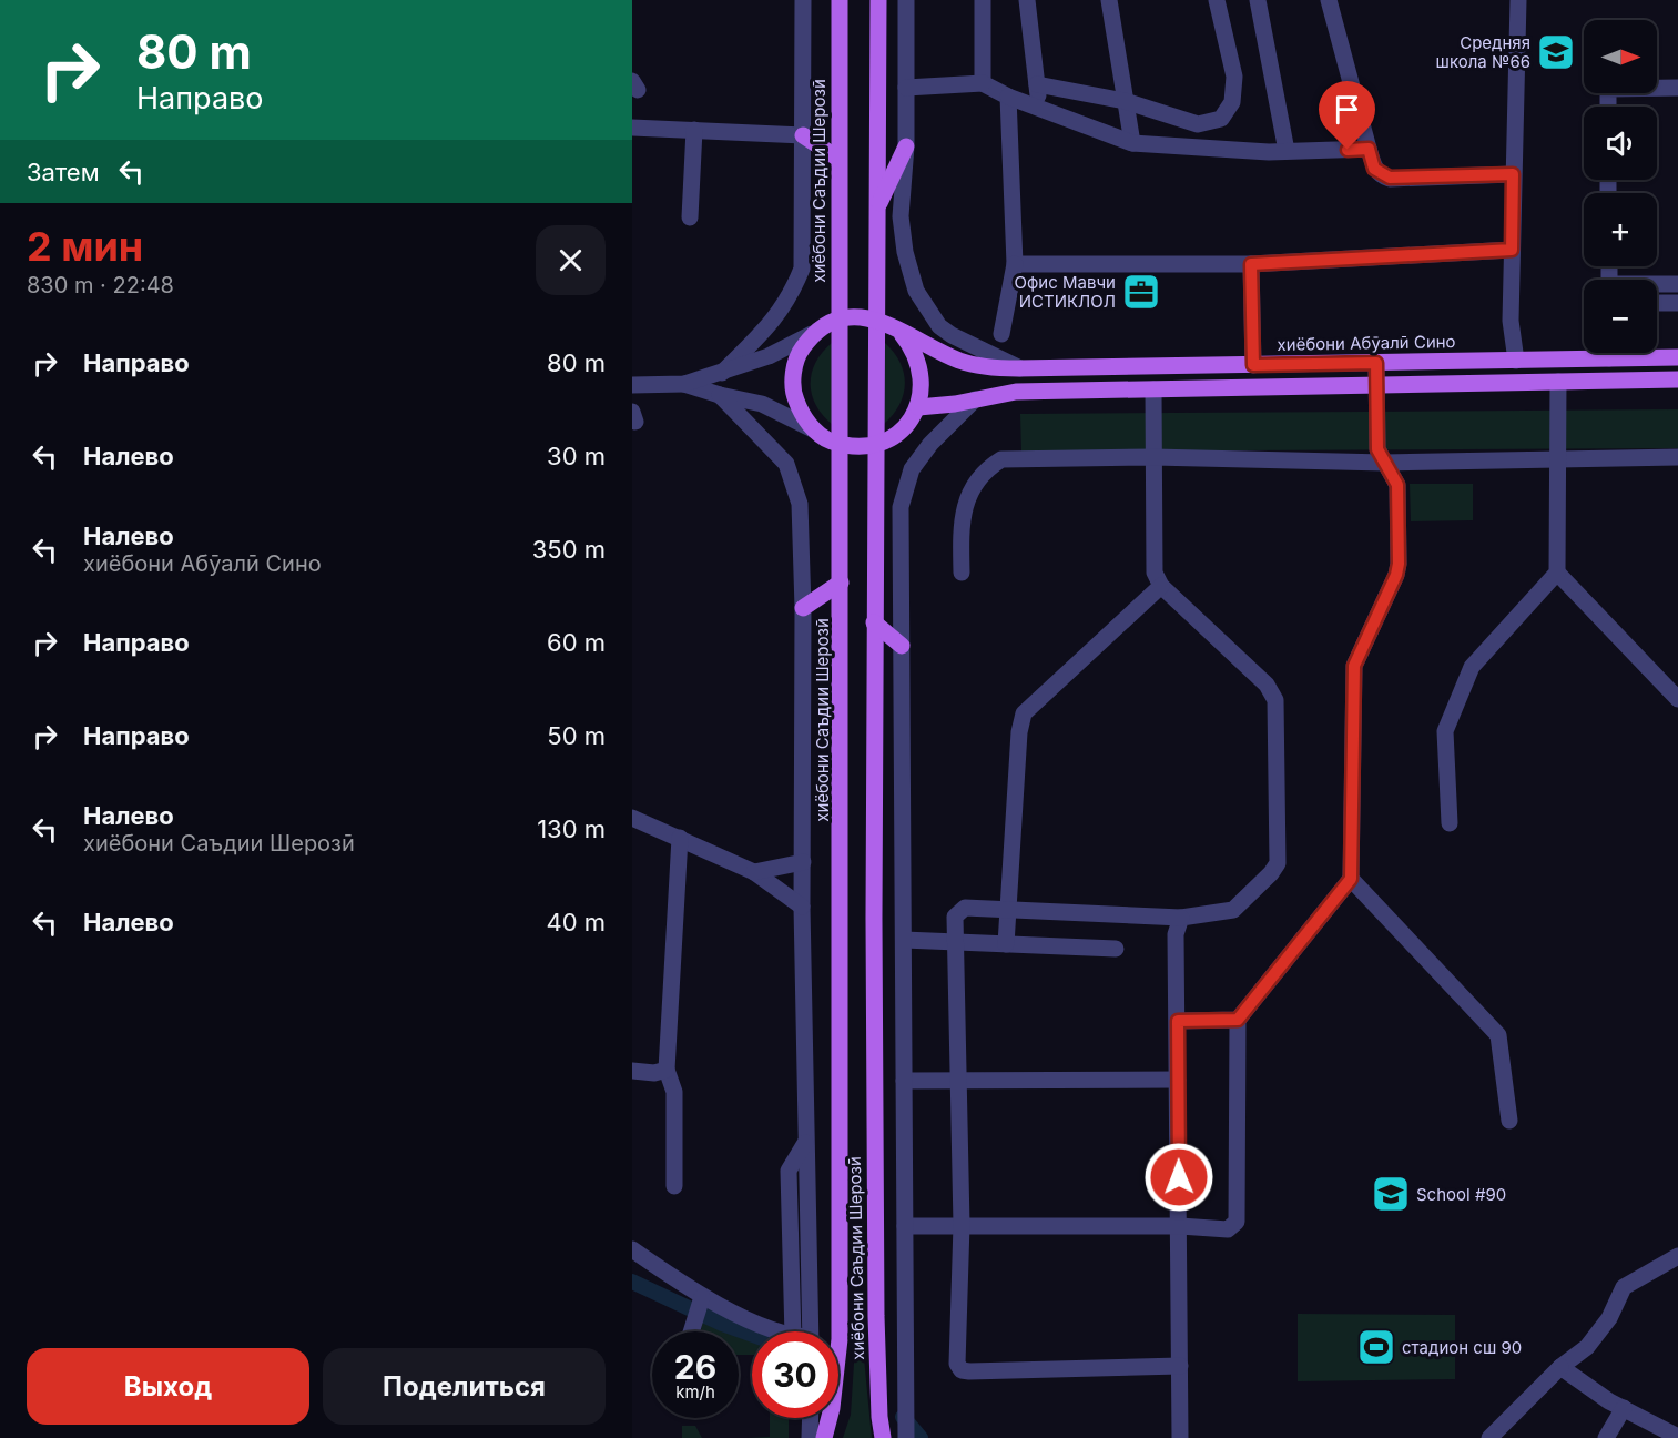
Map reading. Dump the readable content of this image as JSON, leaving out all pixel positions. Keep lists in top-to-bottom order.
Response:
{
  "streets": {
    "main road": ["хиёбони Саъдии Шерозӣ", "хиёбони Абӯалӣ Сино"]
  },
  "crossings": [
    ["хиёбони Саъдии Шерозӣ", "хиёбони Абӯалӣ Сино"]
  ],
  "places": {
    "school or university": ["Средняя школа №66", "School #90"],
    "office": ["Офис Мавчи ИСТИКЛОЛ"],
    "sports": ["стадион сш 90"]
  },
  "north": "right",
  "page": {
    "turn": ["80 m", "Направо"],
    "map_buttons": ["+", "−"],
    "then": "Затем",
    "heading": ["2 мин", "830 m · 22:48"],
    "list": [
      {
        "name": "Направо",
        "value": "80 m"
      },
      {
        "name": "Налево",
        "value": "30 m"
      },
      {
        "name": "Налево",
        "note": "хиёбони Абӯалӣ Сино",
        "value": "350 m"
      },
      {
        "name": "Направо",
        "value": "60 m"
      },
      {
        "name": "Направо",
        "value": "50 m"
      },
      {
        "name": "Налево",
        "note": "хиёбони Саъдии Шерозӣ",
        "value": "130 m"
      },
      {
        "name": "Налево",
        "value": "40 m"
      }
    ],
    "speed": "26 km/h",
    "limit": "30",
    "buttons": ["Выход", "Поделиться"]
  }
}
